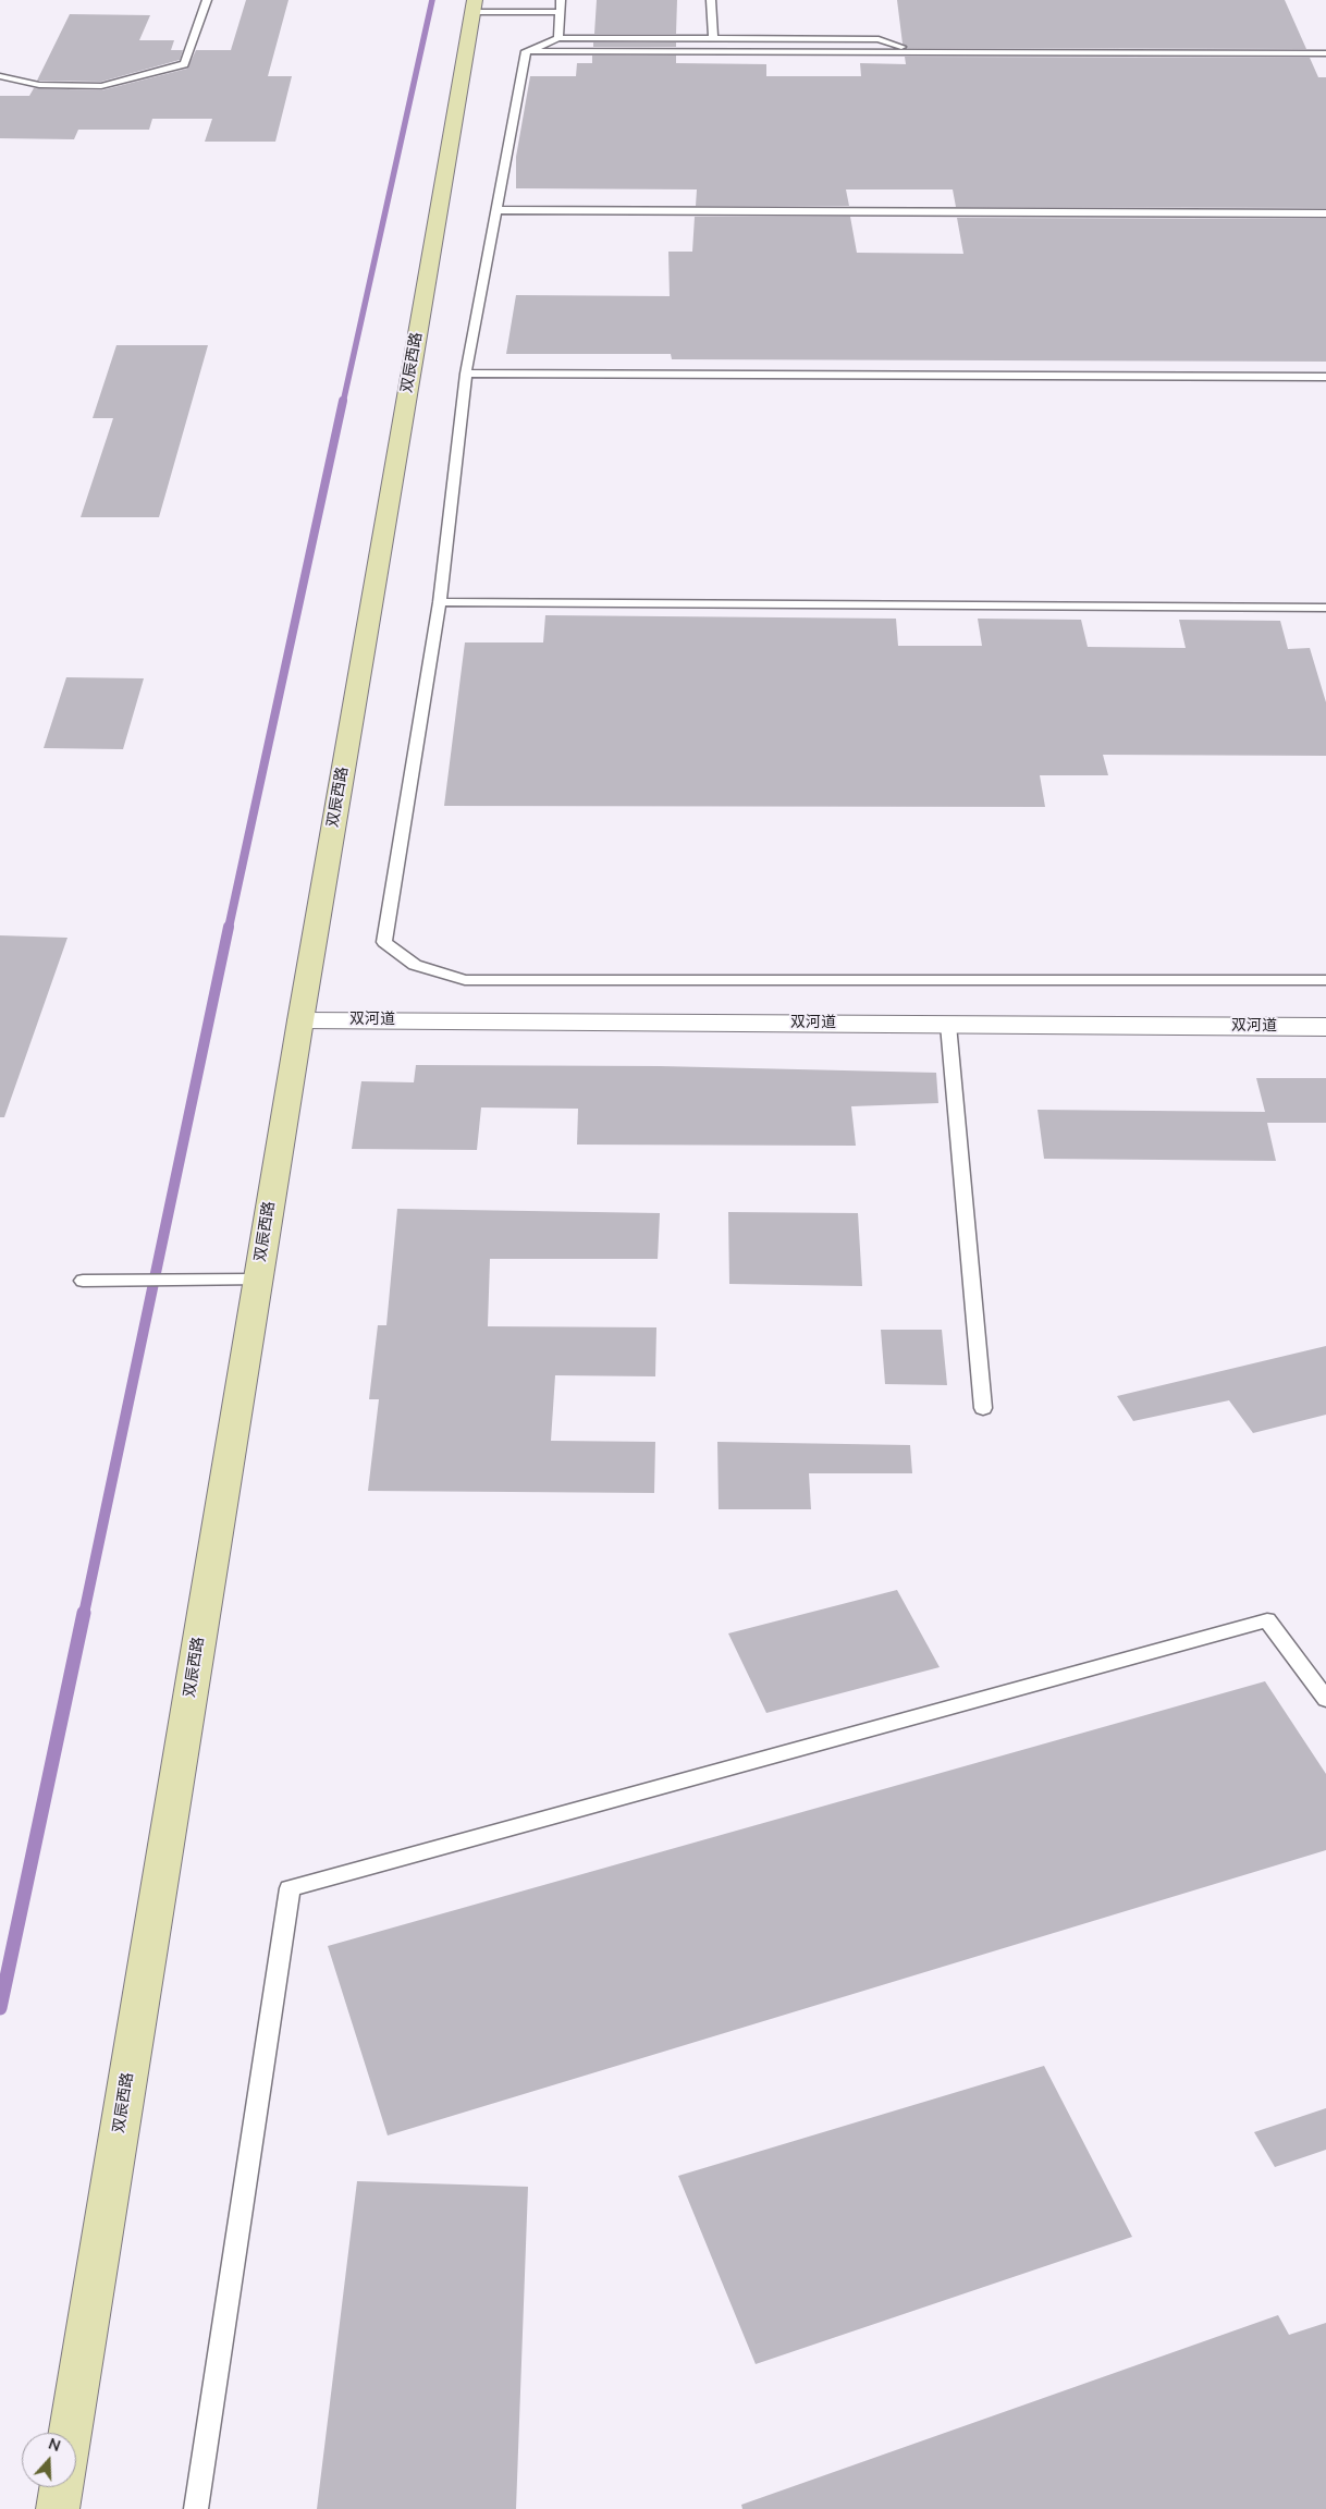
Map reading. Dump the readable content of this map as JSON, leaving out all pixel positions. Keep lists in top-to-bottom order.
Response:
{
  "streets": {
    "main road": ["双辰西路"],
    "street": ["双河道"]
  },
  "crossings": [
    ["双辰西路", "双河道"]
  ],
  "north": "top"
}
